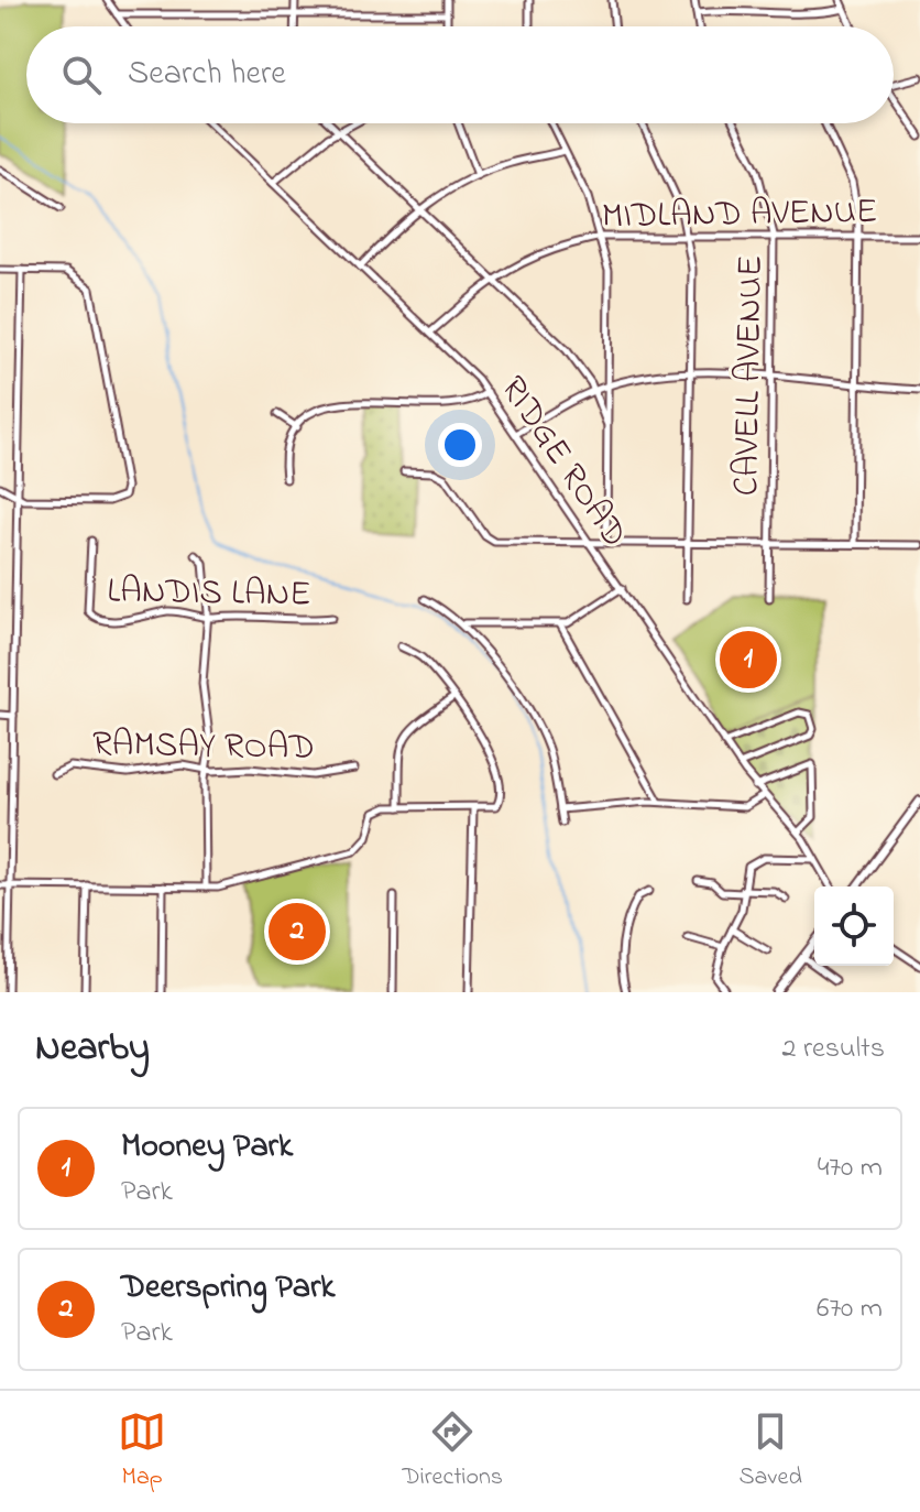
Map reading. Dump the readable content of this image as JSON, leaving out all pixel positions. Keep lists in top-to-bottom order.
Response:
{
  "streets": {
    "street": [
      "MIDLAND AVENUE",
      "CAVELL AVENUE",
      "RIDGE ROAD",
      "LANDIS LANE",
      "RAMSAY ROAD"
    ]
  },
  "crossings": [
    ["MIDLAND AVENUE", "CAVELL AVENUE"],
    ["MIDLAND AVENUE", "RIDGE ROAD"]
  ],
  "page": {
    "search": "Search here",
    "pins": ["1", "2"],
    "heading": ["Nearby", "2 results"],
    "list": [
      {
        "mark": "1",
        "name": "Mooney Park",
        "note": "Park",
        "value": "470 m"
      },
      {
        "mark": "2",
        "name": "Deerspring Park",
        "note": "Park",
        "value": "670 m"
      }
    ],
    "nav": ["Map", "Directions", "Saved"]
  }
}
